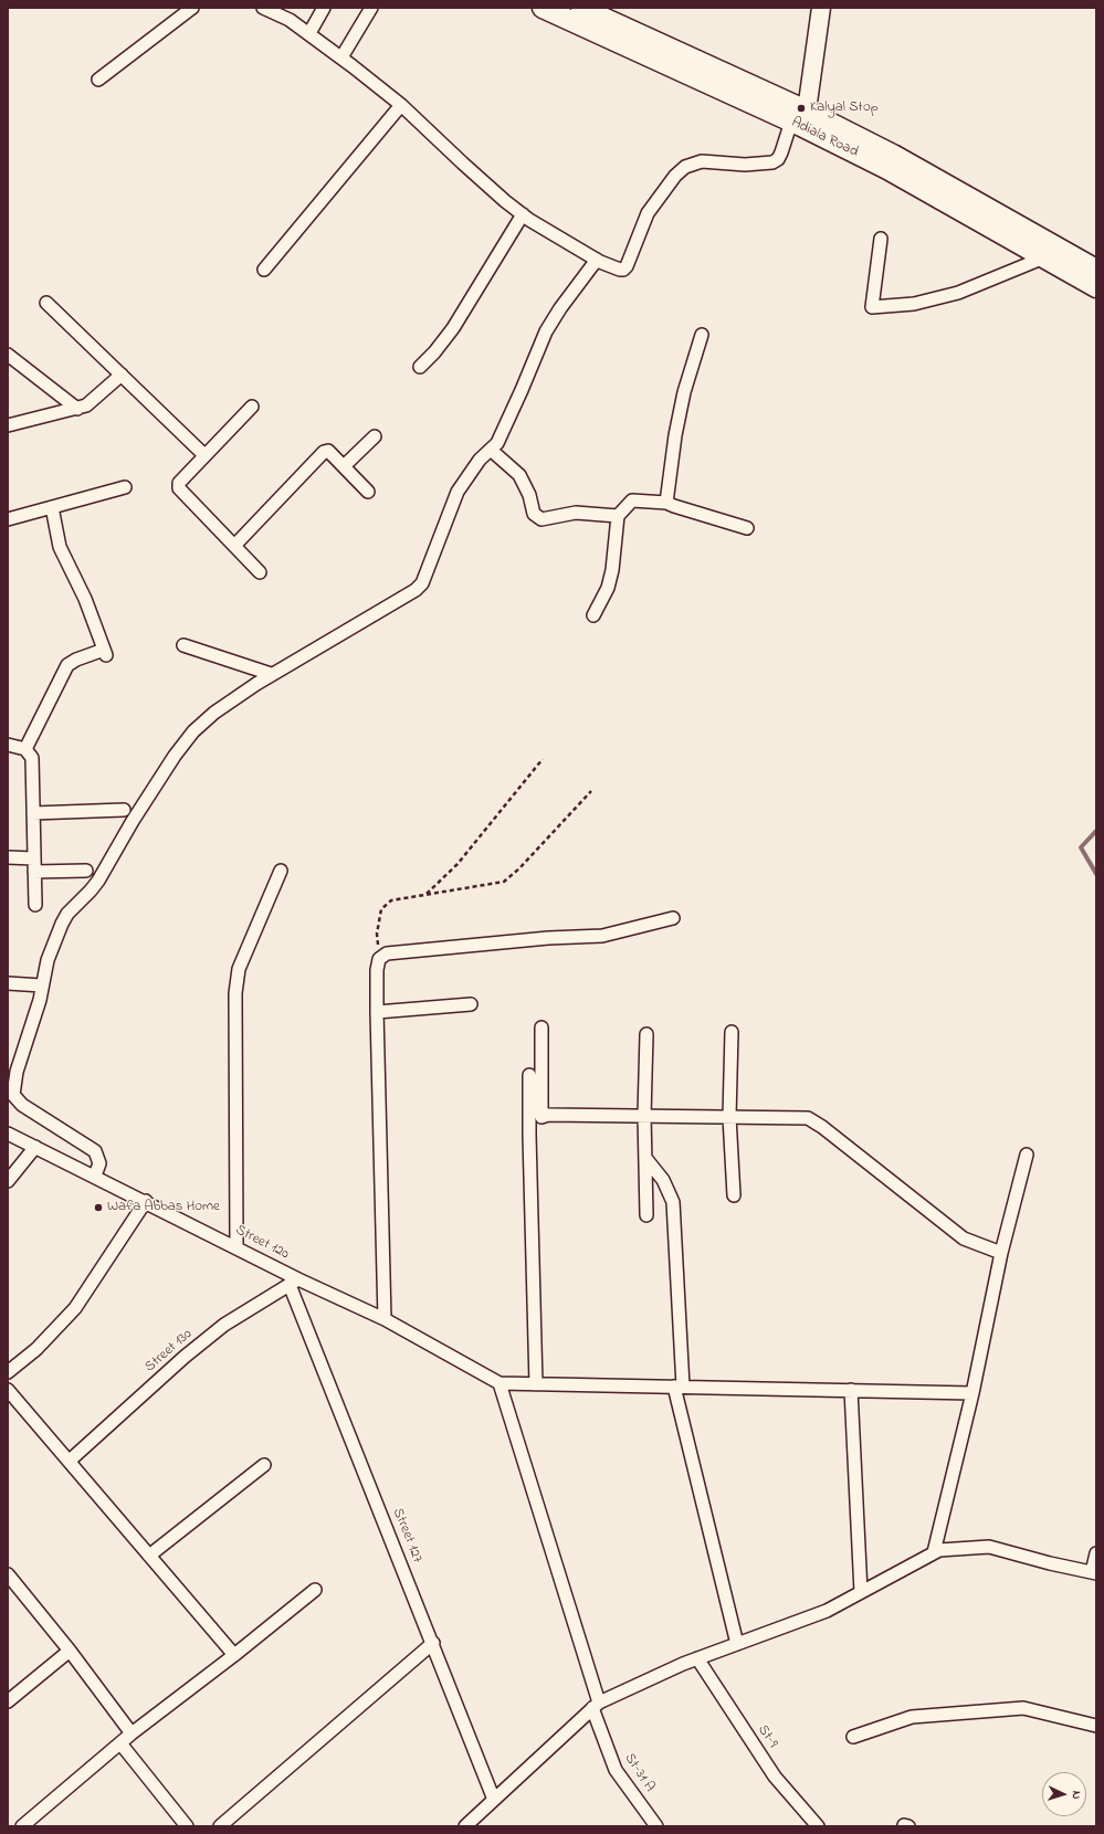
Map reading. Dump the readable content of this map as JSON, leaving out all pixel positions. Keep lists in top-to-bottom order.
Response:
{
  "streets": {
    "main road": ["Adiala Road"],
    "street": [
      "Street 120",
      "Street 130",
      "Street 127",
      "St-9",
      "St-31 A"
    ]
  },
  "crossings": [
    ["Street 120", "Street 130"],
    ["Street 120", "Street 127"],
    ["Street 120", "St-31 A"],
    ["Street 130", "Street 127"]
  ],
  "places": ["Kalyal Stop", "Wafa Abbas Home"],
  "north": "right"
}
